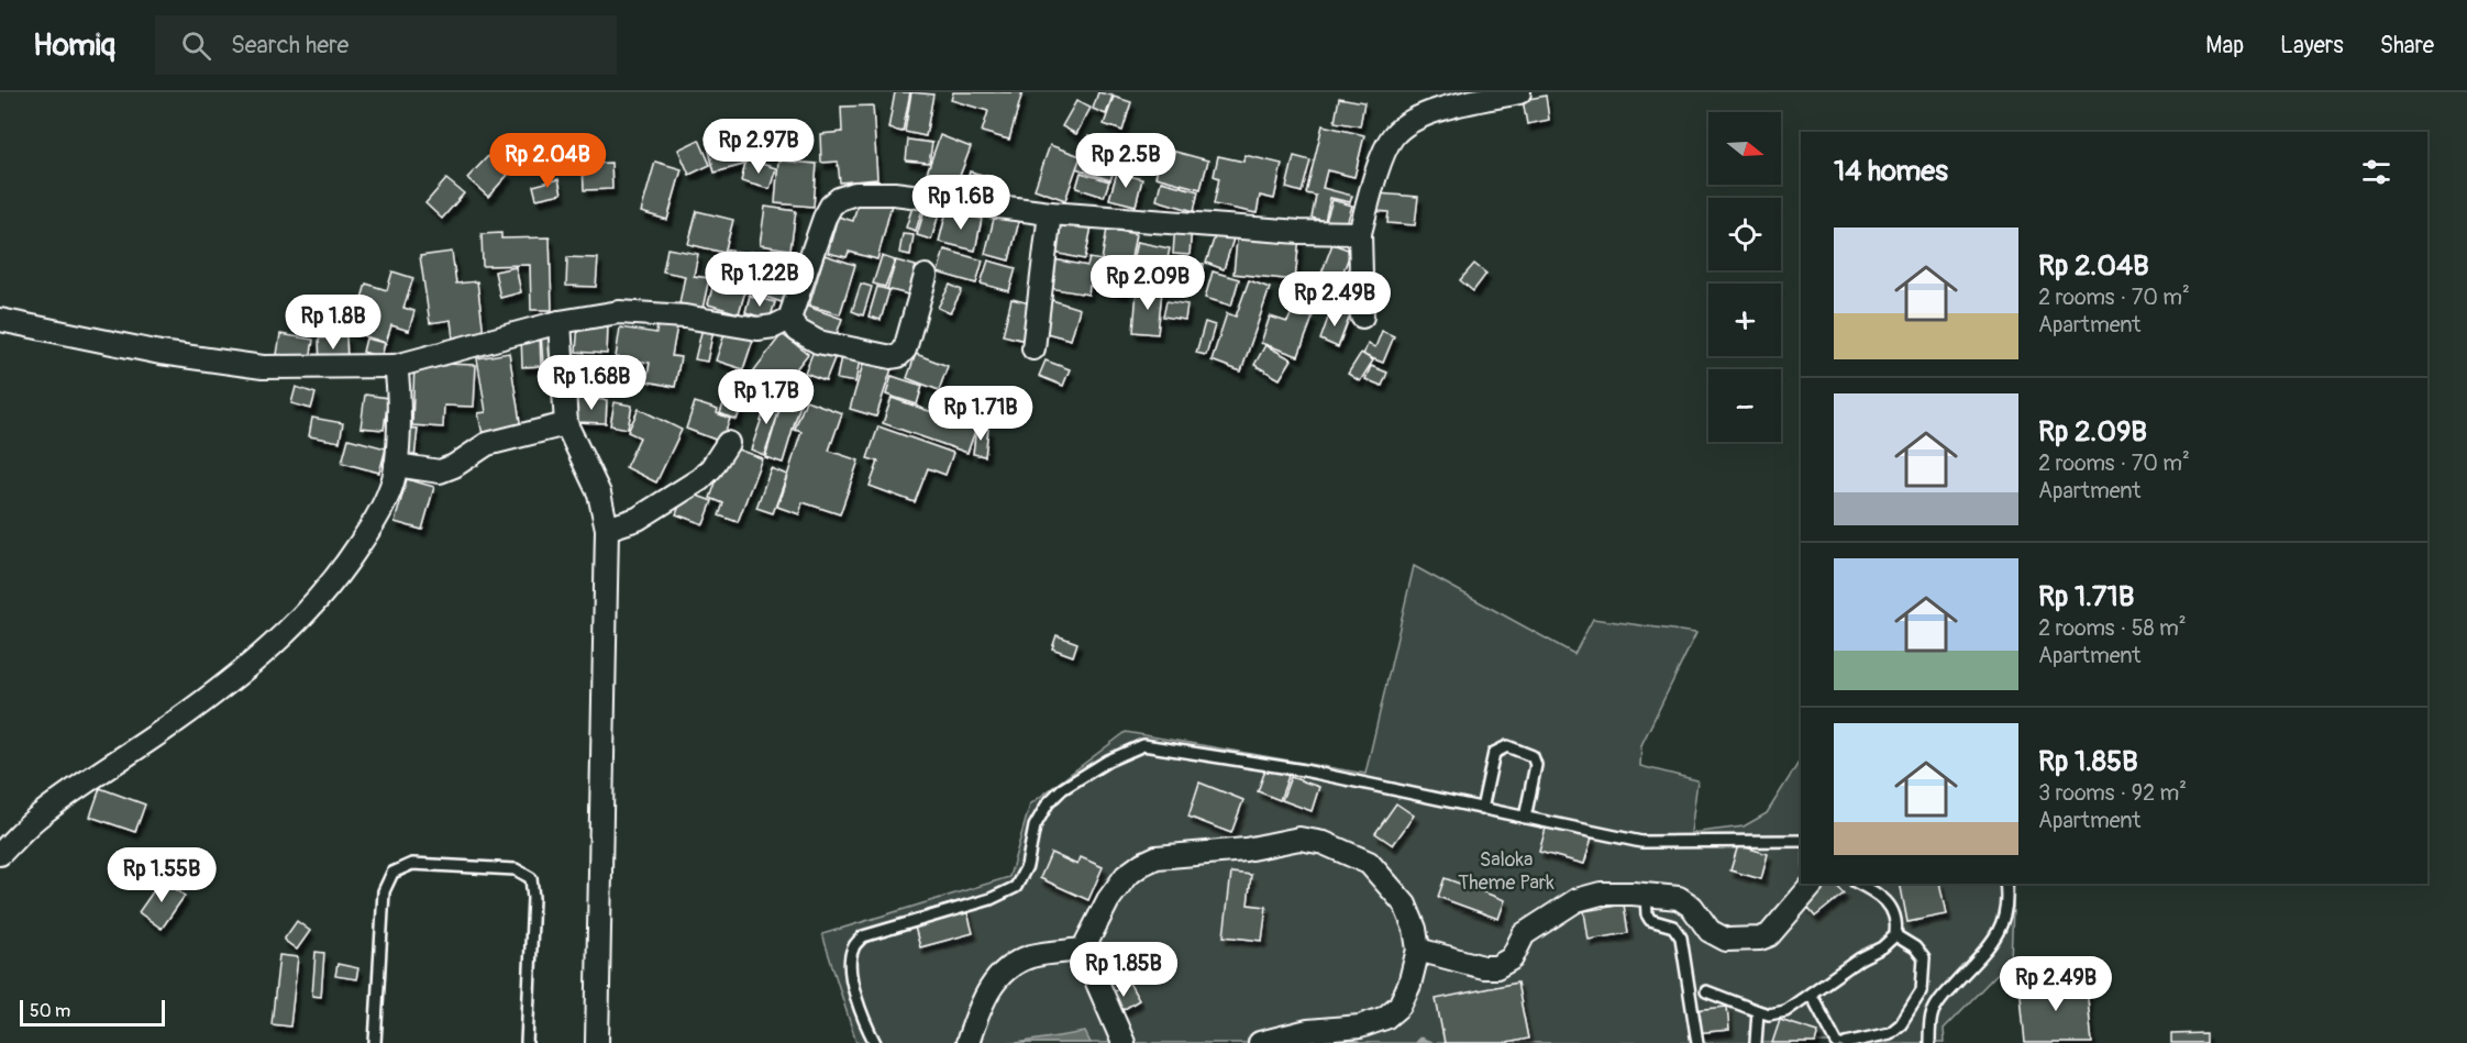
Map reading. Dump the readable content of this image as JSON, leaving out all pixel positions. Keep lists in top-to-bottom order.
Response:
{
  "parks": ["Saloka Theme Park"],
  "scale_bar": "50 m",
  "north": "right",
  "page": {
    "header": "Homiq",
    "search": "Search here",
    "nav": ["Map", "Layers", "Share"],
    "map_buttons": ["+", "−"],
    "price": [
      "Rp 2.97B",
      "Rp 2.04B",
      "Rp 2.5B",
      "Rp 1.6B",
      "Rp 1.22B",
      "Rp 2.09B",
      "Rp 2.49B",
      "Rp 1.8B",
      "Rp 1.68B",
      "Rp 1.7B",
      "Rp 1.71B",
      "Rp 1.55B",
      "Rp 1.85B",
      "Rp 2.49B"
    ],
    "heading": "14 homes",
    "list": [
      {
        "name": "Rp 2.04B",
        "note": "2 rooms · 70 m² · Apartment"
      },
      {
        "name": "Rp 2.09B",
        "note": "2 rooms · 70 m² · Apartment"
      },
      {
        "name": "Rp 1.71B",
        "note": "2 rooms · 58 m² · Apartment"
      },
      {
        "name": "Rp 1.85B",
        "note": "3 rooms · 92 m² · Apartment"
      }
    ],
    "scale": "50 m"
  }
}
